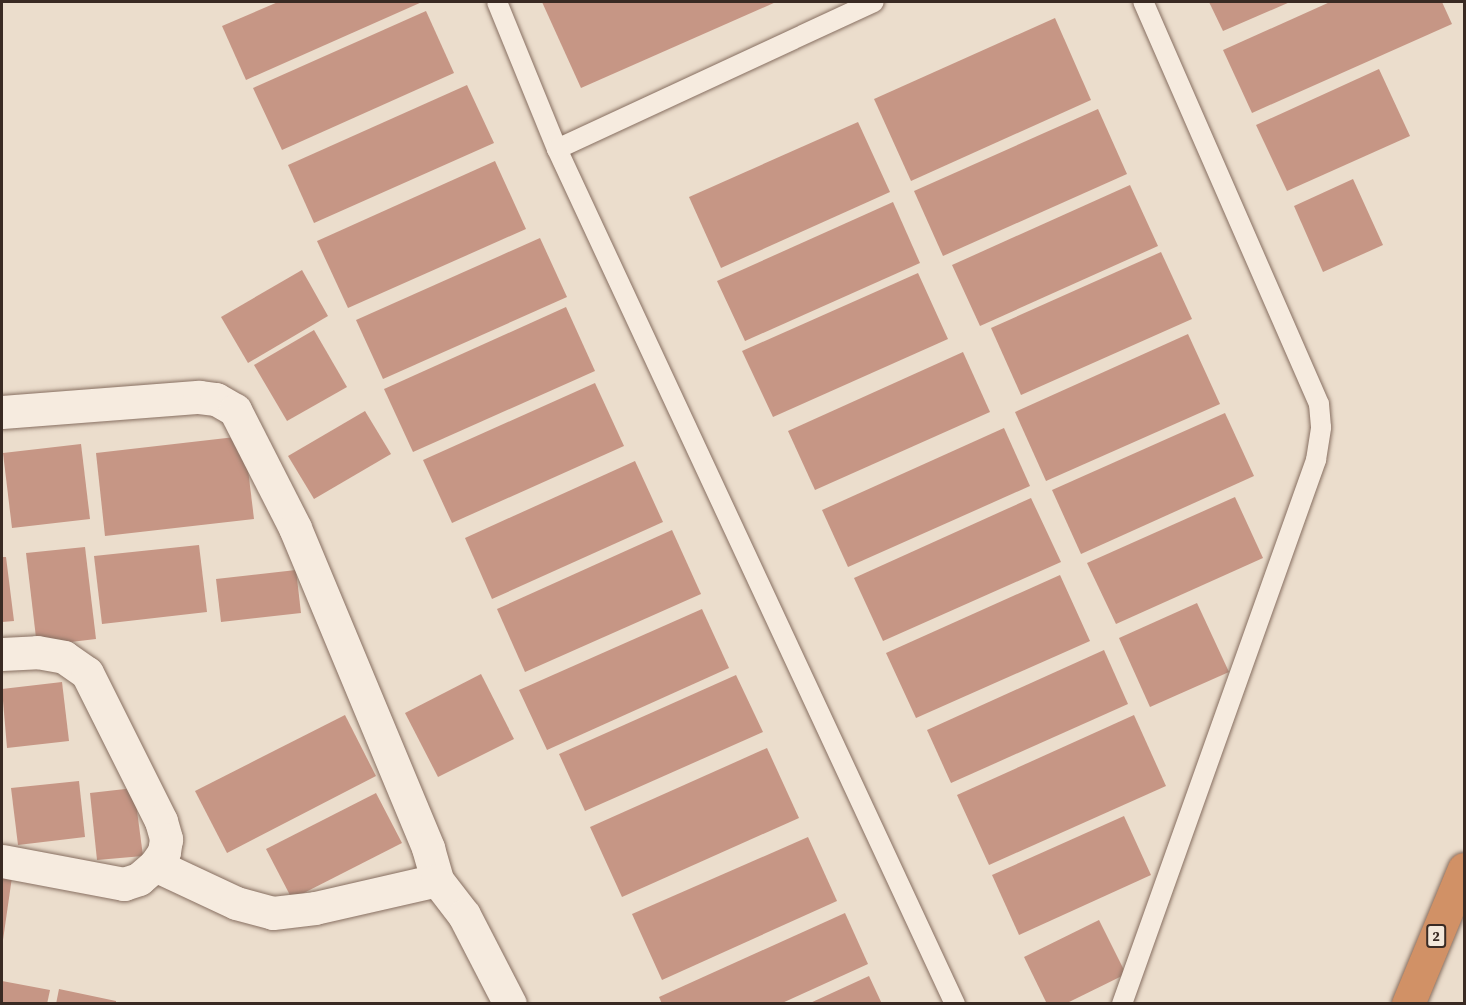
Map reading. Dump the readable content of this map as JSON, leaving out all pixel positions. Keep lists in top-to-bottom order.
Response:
{
  "streets": {
    "highway": ["2"]
  }
}
